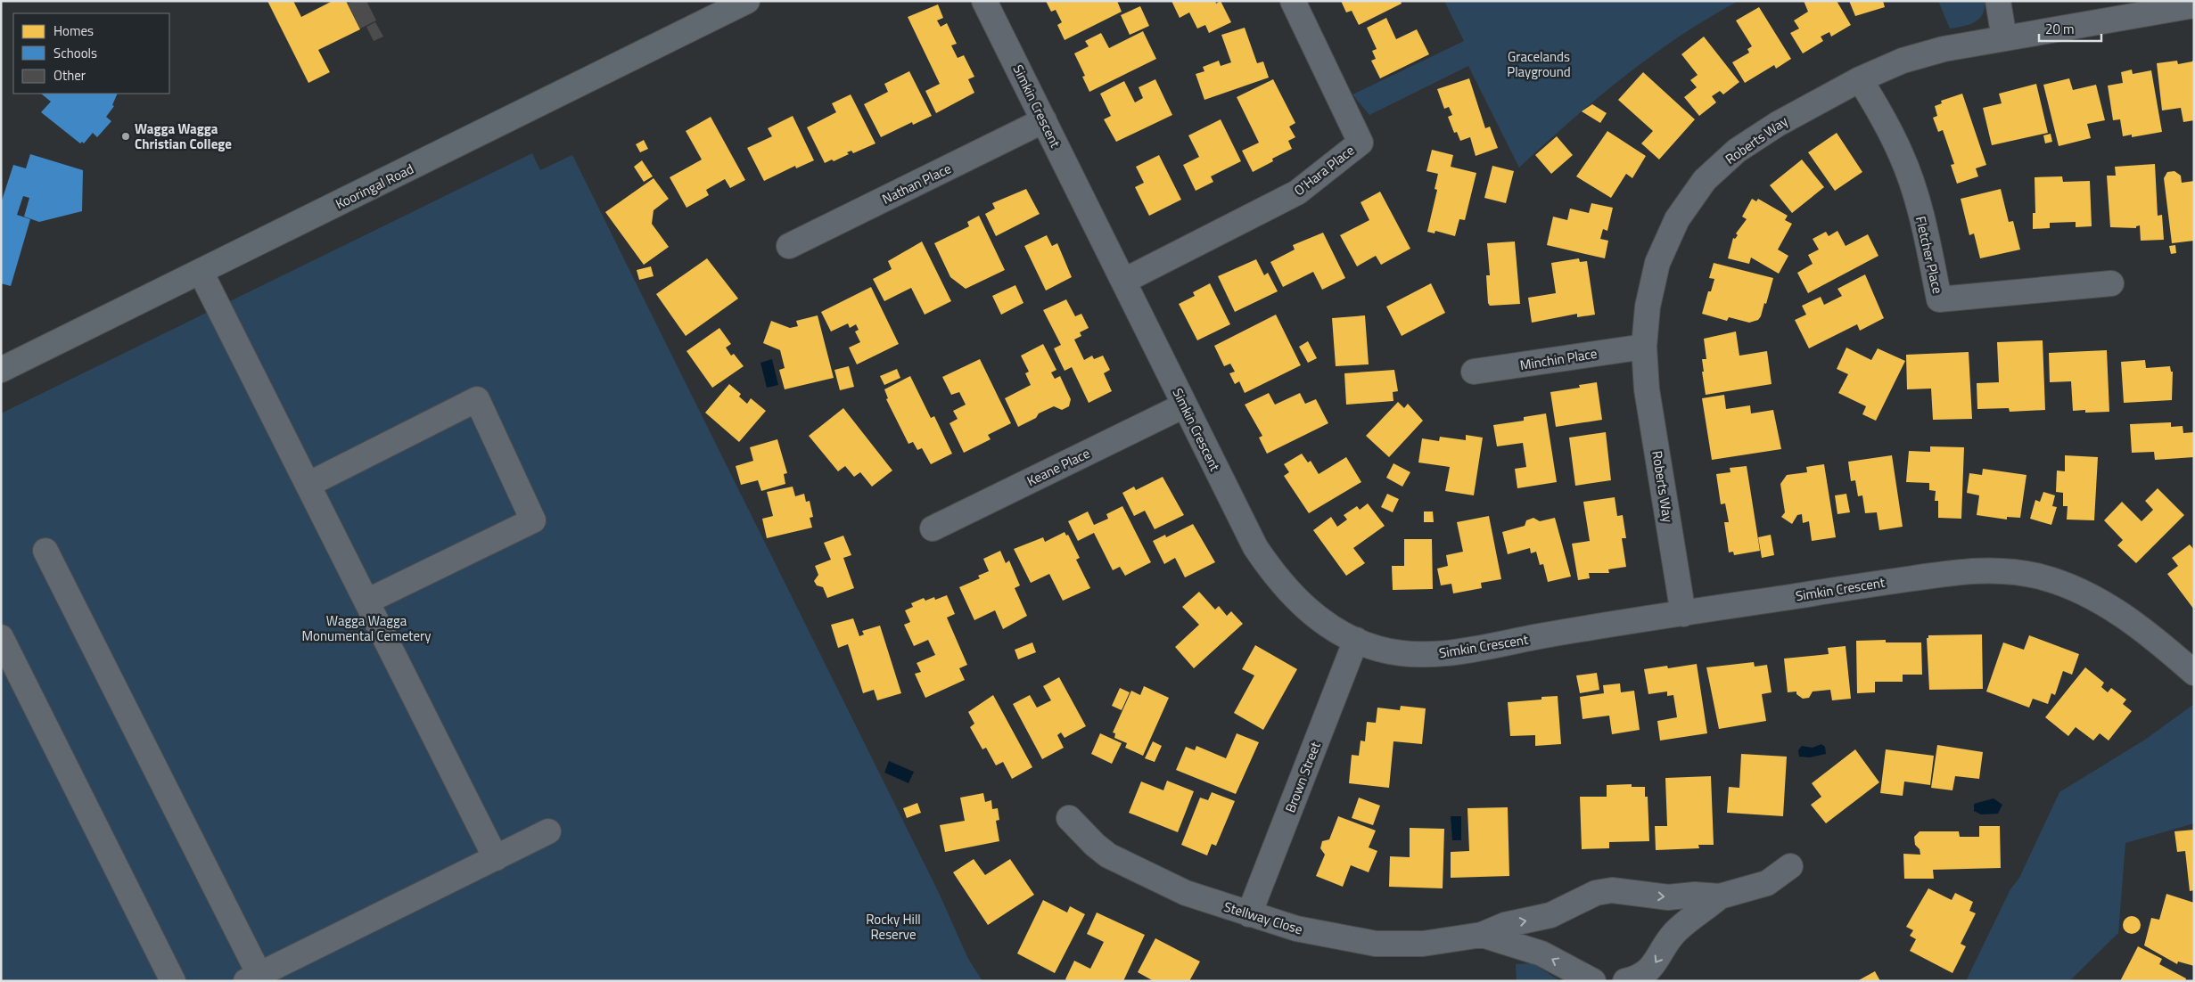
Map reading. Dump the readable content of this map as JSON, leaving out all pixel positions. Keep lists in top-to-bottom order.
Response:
{
  "streets": {
    "main road": ["Kooringal Road"],
    "street": [
      "Simkin Crescent",
      "Roberts Way",
      "O'Hara Place",
      "Nathan Place",
      "Fletcher Place",
      "Minchin Place",
      "Keane Place",
      "Brown Street",
      "Stellway Close"
    ]
  },
  "crossings": [
    ["Simkin Crescent", "Roberts Way"],
    ["Simkin Crescent", "O'Hara Place"],
    ["Simkin Crescent", "Nathan Place"],
    ["Simkin Crescent", "Keane Place"],
    ["Simkin Crescent", "Brown Street"],
    ["Roberts Way", "Fletcher Place"],
    ["Roberts Way", "Minchin Place"],
    ["Brown Street", "Stellway Close"]
  ],
  "parks": ["Gracelands Playground", "Wagga Wagga Monumental Cemetery", "Rocky Hill Reserve"],
  "places": ["Wagga Wagga Christian College"],
  "legend": ["Homes", "Schools", "Other"],
  "scale_bar": "20 m"
}
